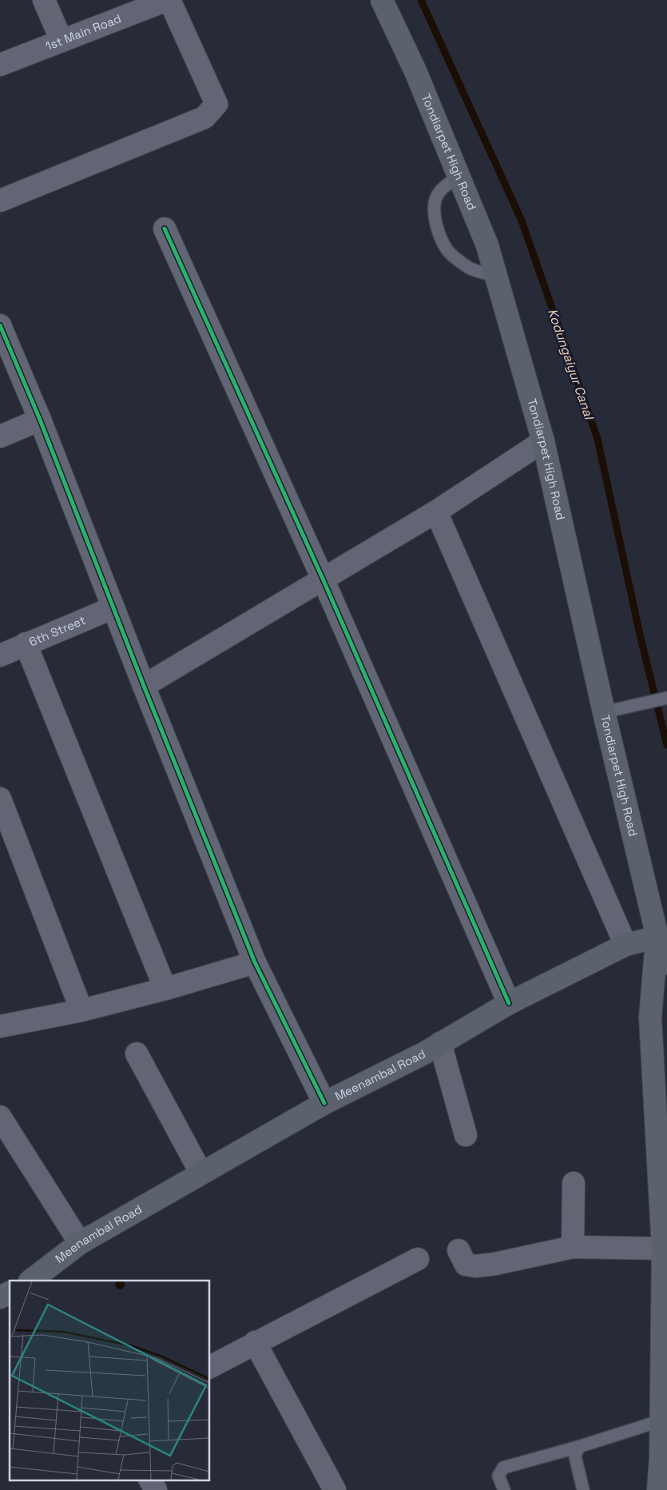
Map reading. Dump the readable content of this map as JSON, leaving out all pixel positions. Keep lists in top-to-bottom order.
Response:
{
  "streets": {
    "main road": ["Tondiarpet High Road", "Meenambal Road"],
    "street": ["1st Main Road", "6th Street"]
  },
  "crossings": [
    ["Tondiarpet High Road", "Meenambal Road"]
  ],
  "water": ["Kodungaiyur Canal"]
}
